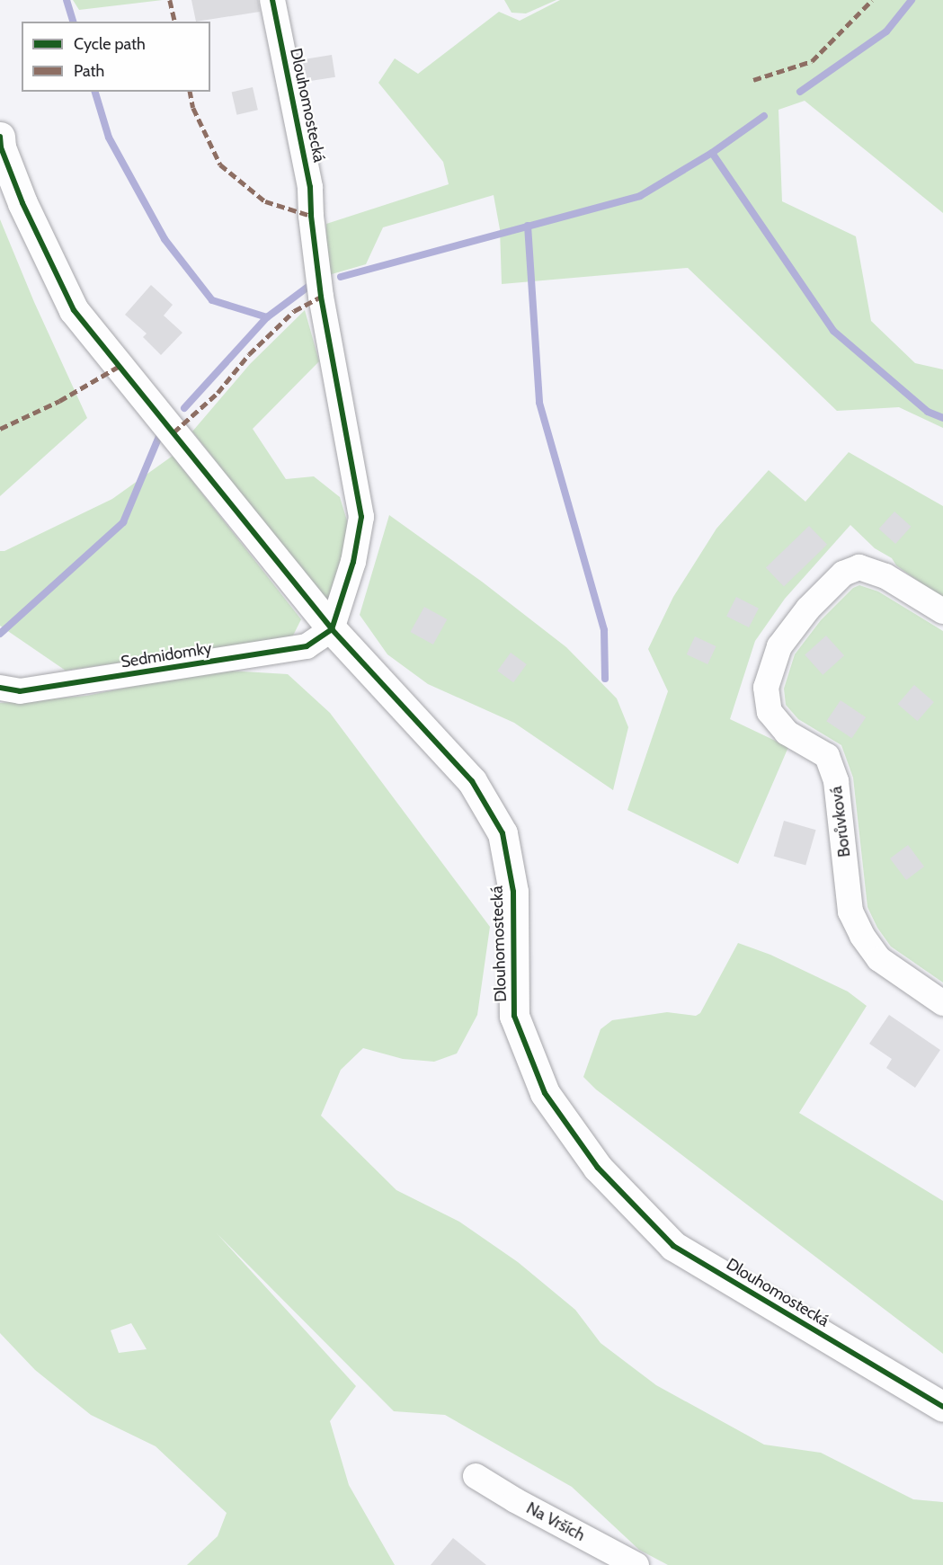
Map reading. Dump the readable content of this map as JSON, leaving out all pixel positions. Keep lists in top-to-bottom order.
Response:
{
  "streets": {
    "street": [
      "Dlouhomostecká",
      "Sedmidomky",
      "Borůvková",
      "Na Vrších"
    ]
  },
  "crossings": [
    ["Dlouhomostecká", "Sedmidomky"]
  ],
  "legend": ["Cycle path", "Path"]
}
